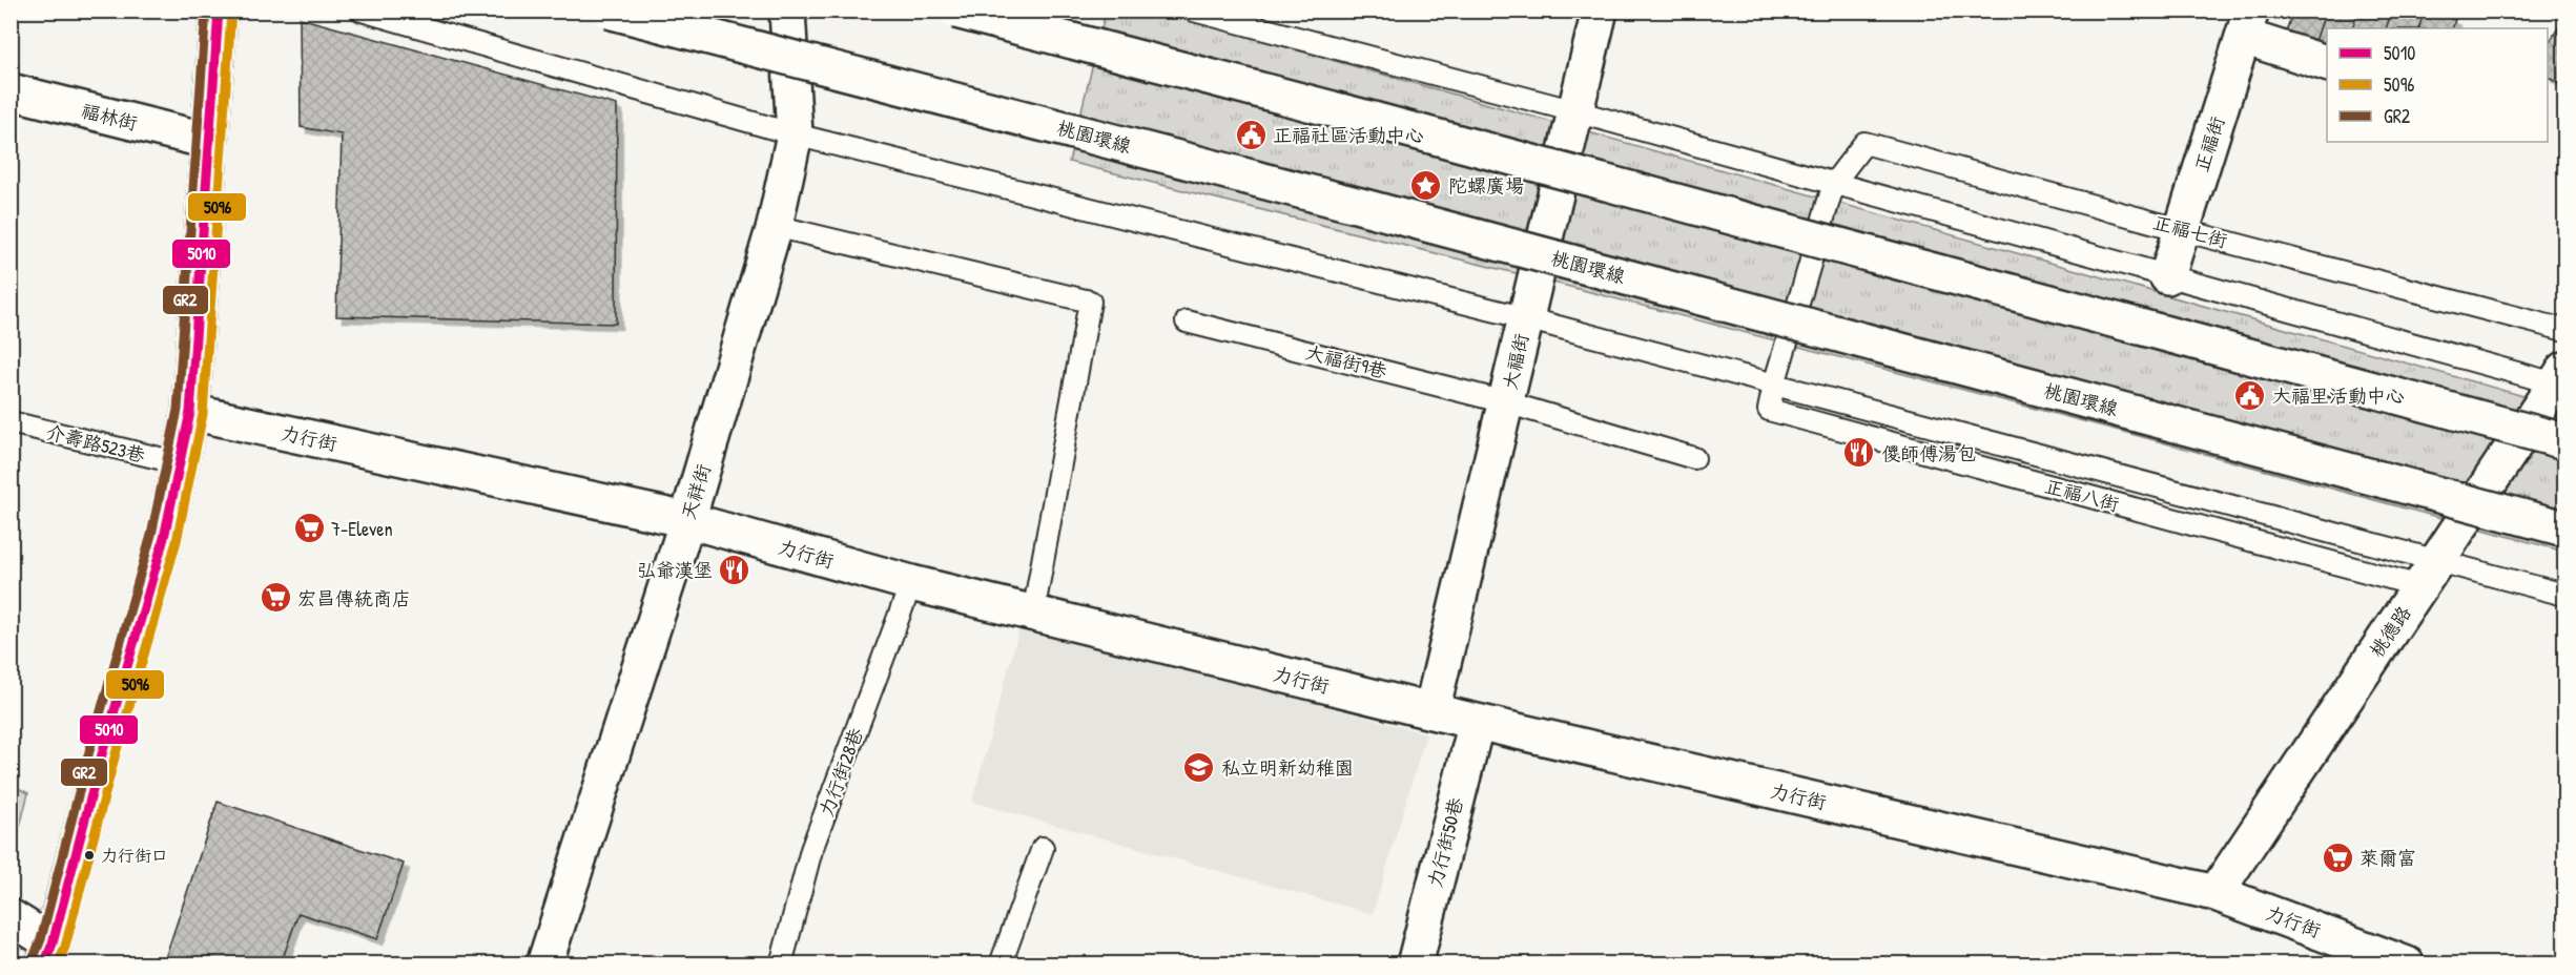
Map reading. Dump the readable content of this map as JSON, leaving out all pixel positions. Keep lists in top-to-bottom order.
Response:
{
  "streets": {
    "main road": [
      "福林街",
      "桃園環線",
      "正福街",
      "大福街",
      "力行街",
      "天祥街",
      "桃德路",
      "力行街50巷"
    ],
    "lane": [
      "正福七街",
      "大福街9巷",
      "介壽路523巷",
      "正福八街",
      "力行街28巷"
    ]
  },
  "crossings": [
    ["正福街", "正福七街"],
    ["大福街9巷", "大福街"],
    ["大福街", "力行街"],
    ["力行街", "天祥街"],
    ["力行街", "桃德路"],
    ["力行街", "力行街28巷"],
    ["力行街", "力行街50巷"],
    ["正福八街", "桃德路"]
  ],
  "places": {
    "public building": ["正福社區活動中心", "大福里活動中心"],
    "place": ["陀螺廣場"],
    "restaurant": ["儍師傅湯包", "弘爺漢堡"],
    "supermarket": ["7-Eleven", "宏昌傳統商店", "萊爾富"],
    "school or university": ["私立明新幼稚園"],
    "other": ["力行街口"]
  },
  "lines": ["transit line 5010", "transit line GR2", "transit line 5096"],
  "legend": ["5010", "5096", "GR2"]
}
